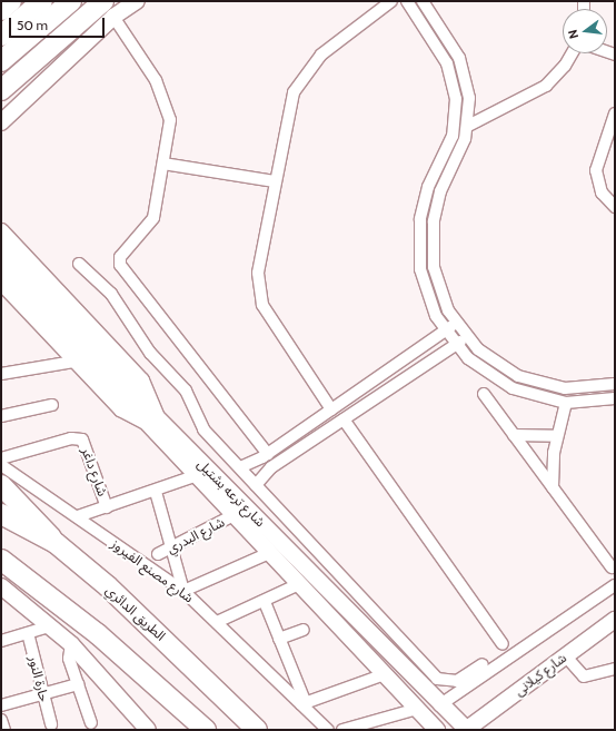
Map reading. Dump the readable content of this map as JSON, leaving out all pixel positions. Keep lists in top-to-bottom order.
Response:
{
  "streets": {
    "highway": ["الطريق الدائري"],
    "street": [
      "شارع داغر",
      "شارع ترعه بشتيل",
      "شارع البدري",
      "شارع مصنع الفيروز",
      "شارع كيلانى",
      "حارة النور"
    ]
  },
  "crossings": [
    ["شارع ترعه بشتيل", "شارع البدري"],
    ["شارع ترعه بشتيل", "شارع كيلانى"]
  ],
  "scale_bar": "50 m",
  "north": "left"
}
